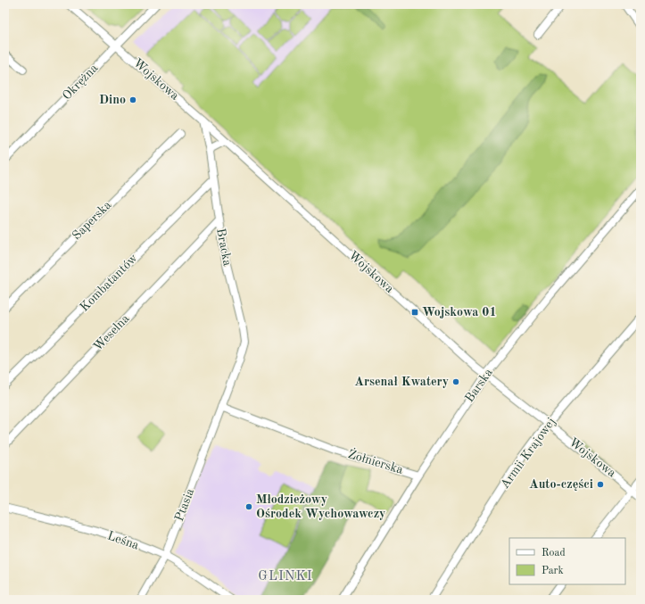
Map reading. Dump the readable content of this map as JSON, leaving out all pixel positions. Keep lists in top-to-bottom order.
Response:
{
  "streets": {
    "street": [
      "Wojskowa",
      "Okrężna",
      "Saperska",
      "Bracka",
      "Kombatantów",
      "Weselna",
      "Barska",
      "Armii Krajowej",
      "Żołnierska",
      "Ptasia",
      "Leśna"
    ]
  },
  "crossings": [
    ["Wojskowa", "Okrężna"],
    ["Wojskowa", "Bracka"],
    ["Wojskowa", "Barska"],
    ["Wojskowa", "Armii Krajowej"],
    ["Bracka", "Kombatantów"],
    ["Bracka", "Weselna"],
    ["Bracka", "Ptasia"],
    ["Barska", "Żołnierska"],
    ["Żołnierska", "Ptasia"],
    ["Ptasia", "Leśna"]
  ],
  "districts": ["GLINKI"],
  "places": {
    "other": [
      "Dino",
      "Arsenał Kwatery",
      "Auto-części",
      "Młodzieżowy Ośrodek Wychowawczy"
    ],
    "transit": ["Wojskowa 01"]
  },
  "legend": ["Road", "Park"]
}
